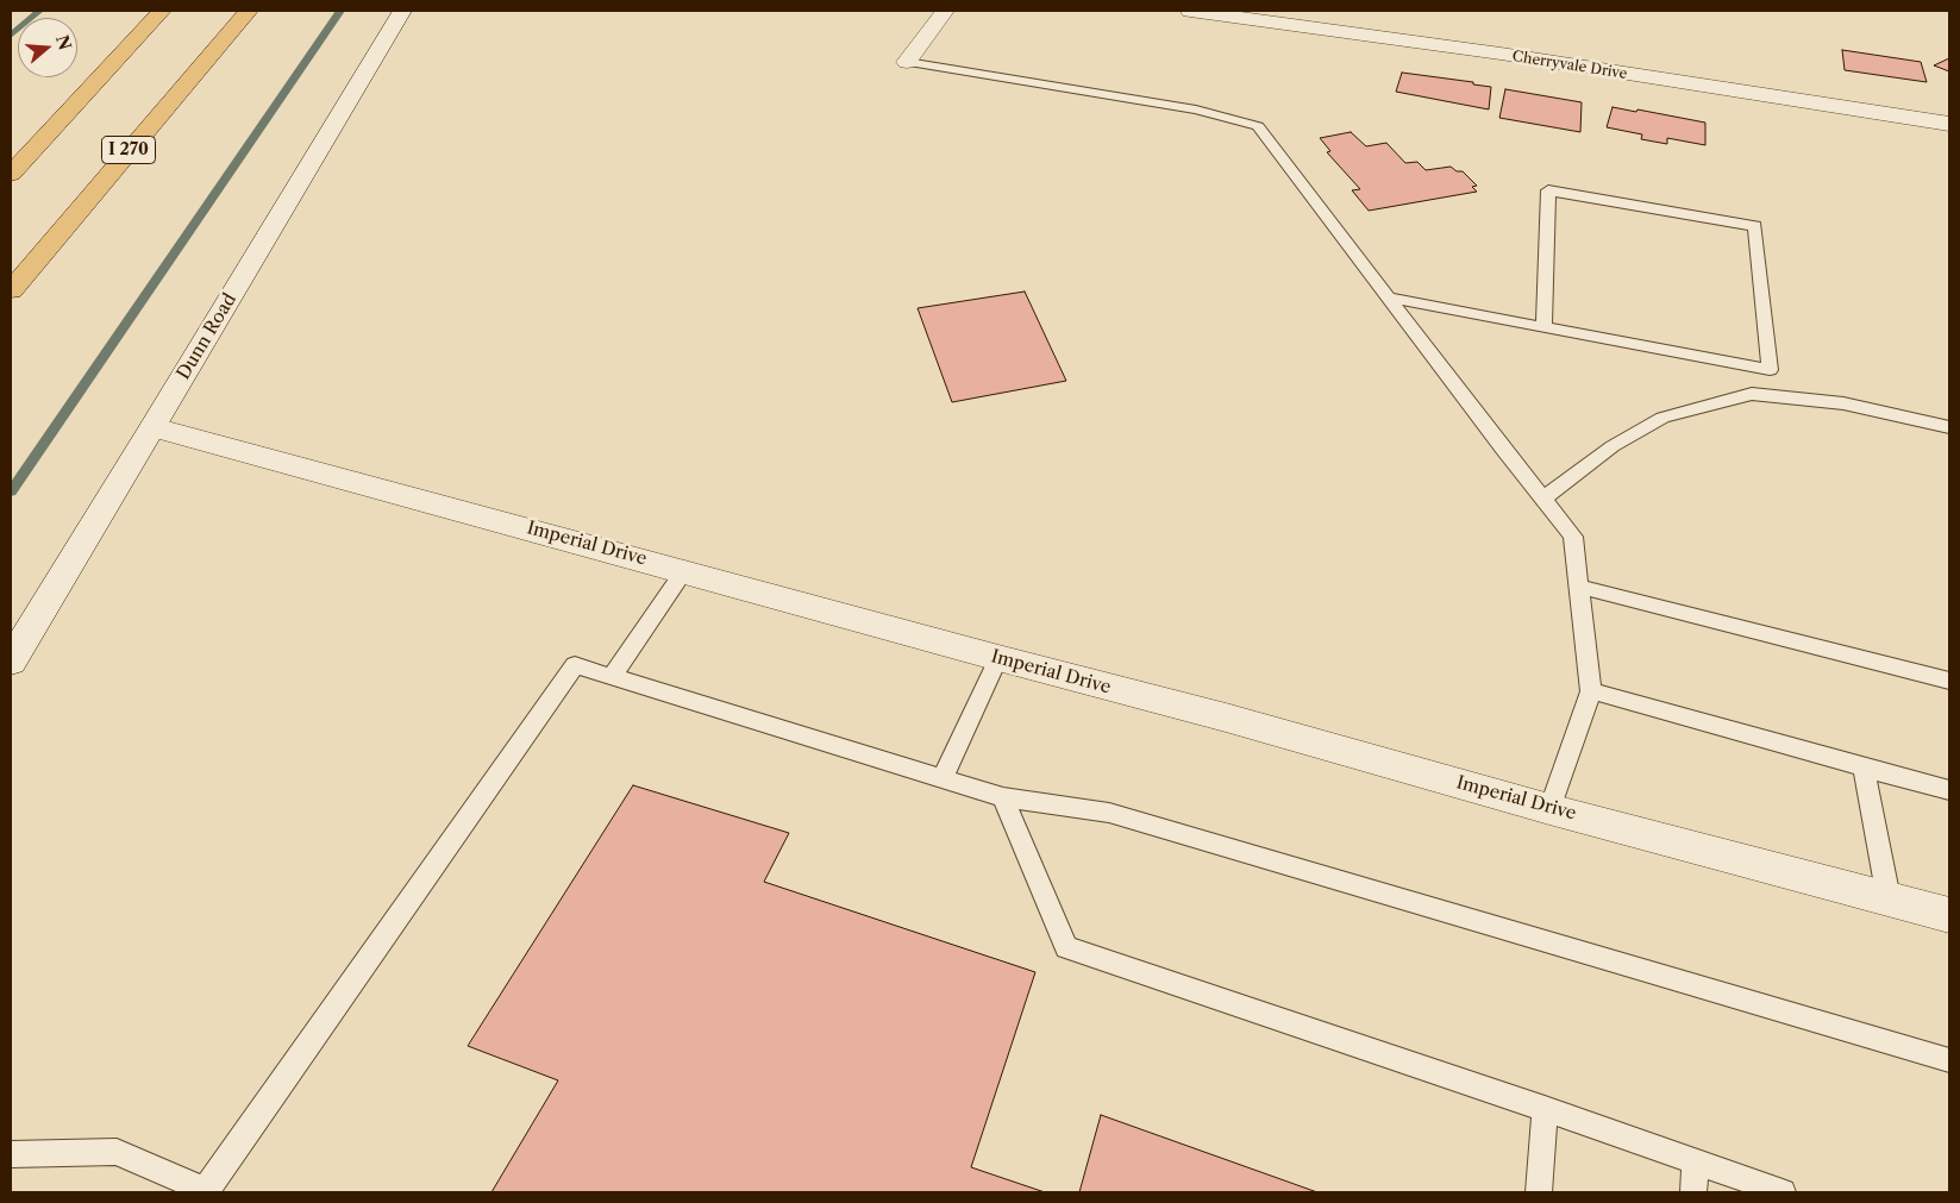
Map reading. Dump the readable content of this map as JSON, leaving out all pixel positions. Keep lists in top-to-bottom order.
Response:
{
  "streets": {
    "highway": ["I 270"],
    "street": ["Cherryvale Drive", "Dunn Road", "Imperial Drive"]
  },
  "crossings": [
    ["Dunn Road", "Imperial Drive"]
  ],
  "north": "right"
}
